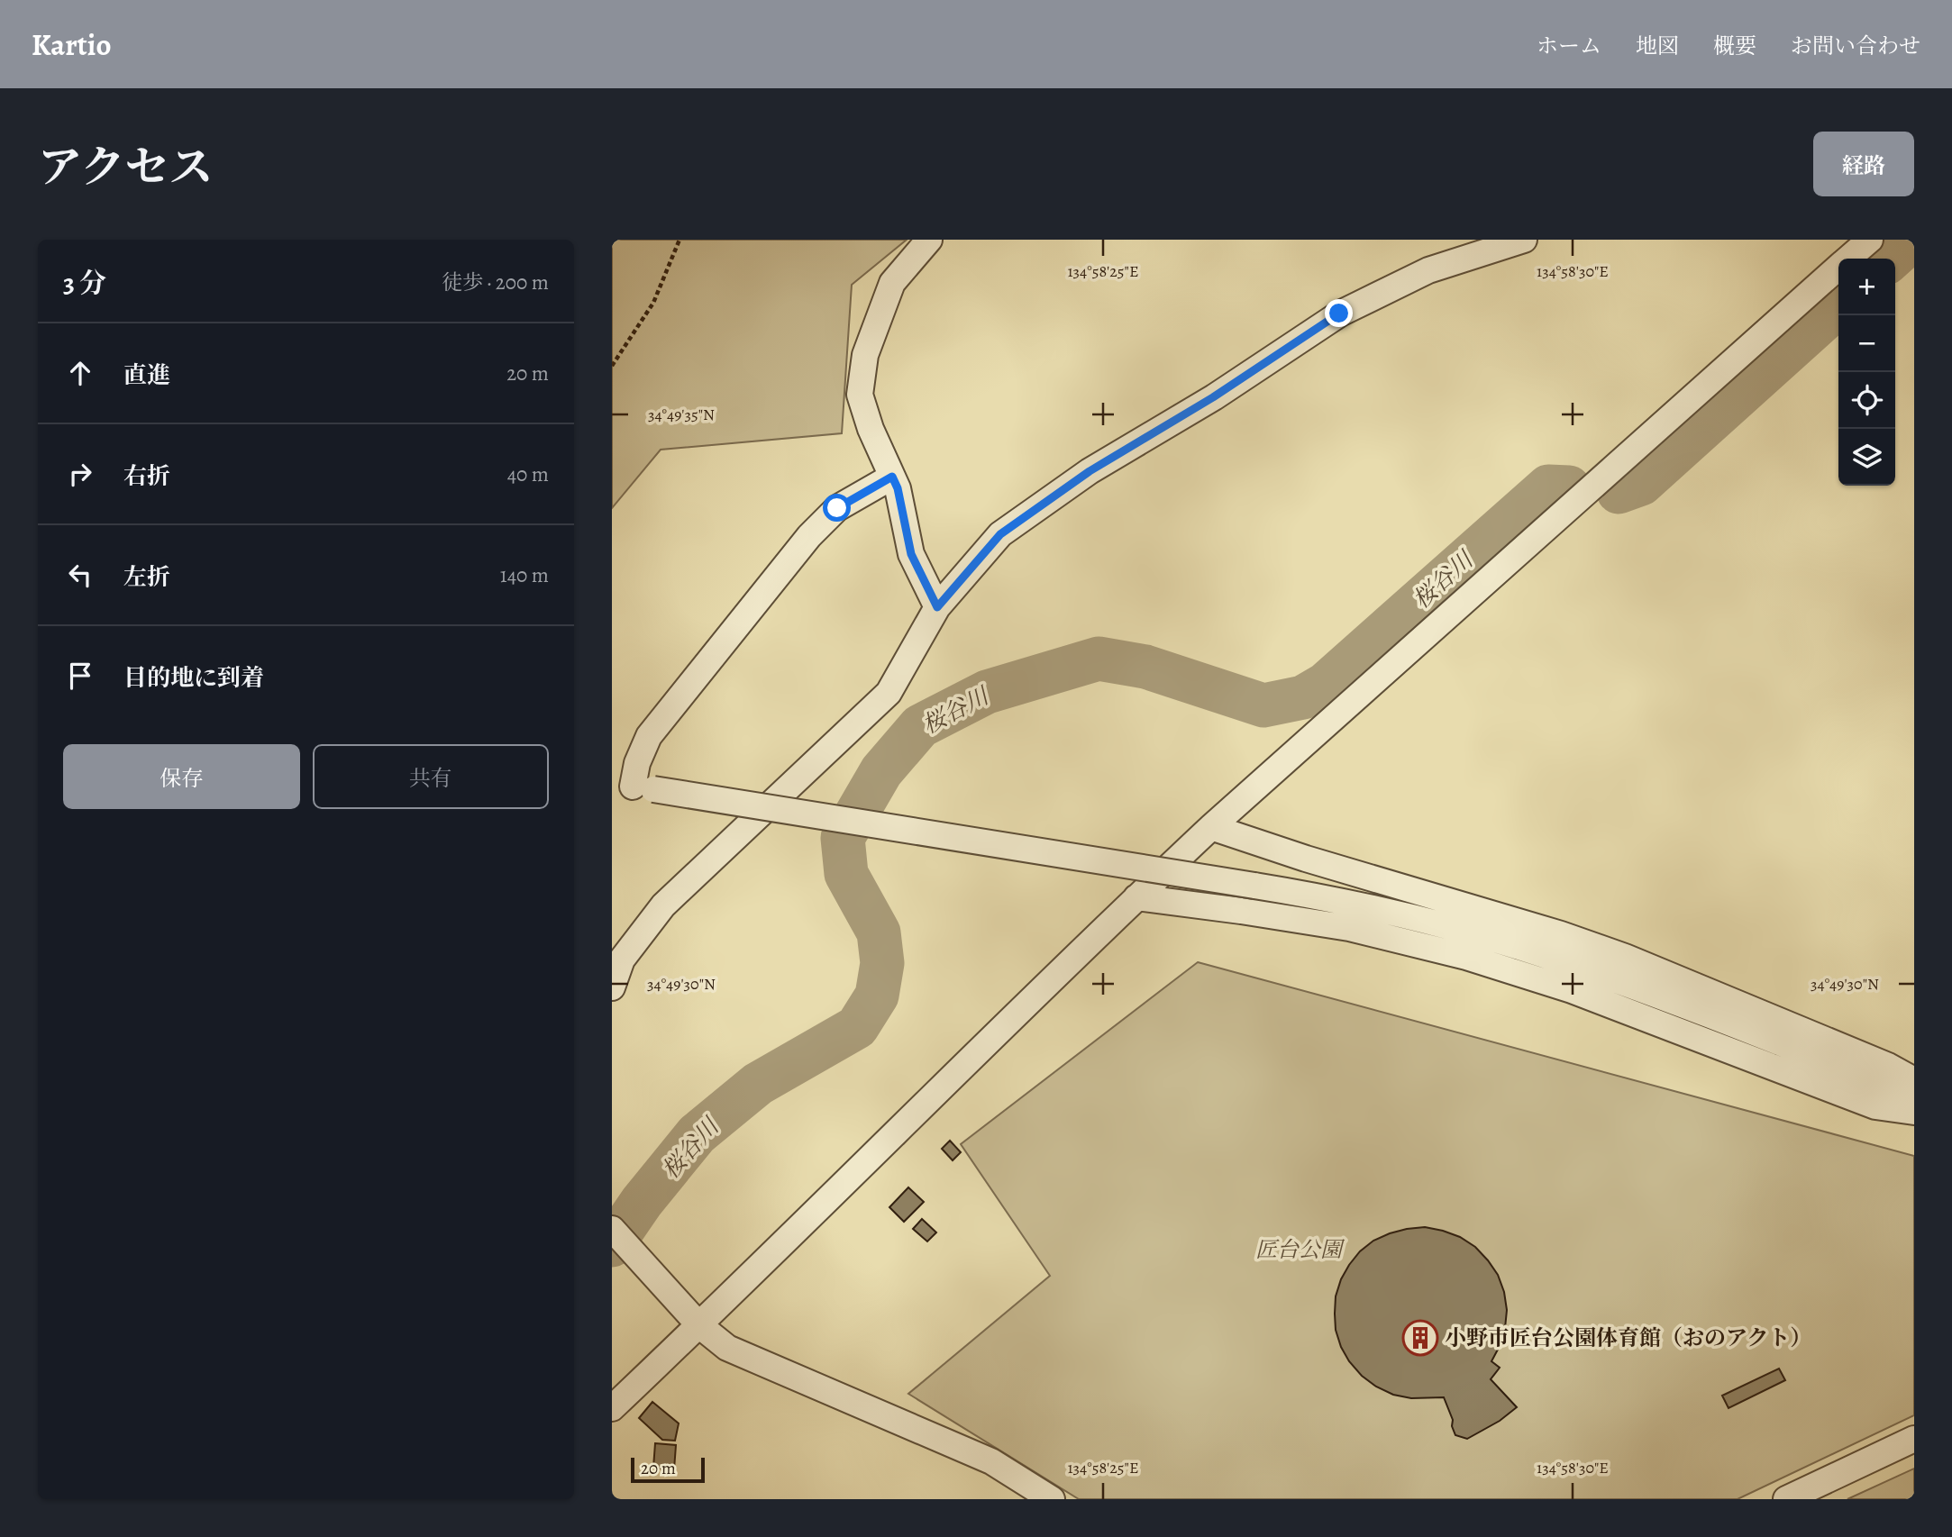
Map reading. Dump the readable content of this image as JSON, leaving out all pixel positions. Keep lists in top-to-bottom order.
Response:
{
  "water": ["桜谷川"],
  "parks": ["匠台公園"],
  "places": {
    "building": ["小野市匠台公園体育館（おのアクト）"]
  },
  "scale_bar": "20 m",
  "page": {
    "header": "Kartio",
    "nav": [
      "ホーム",
      "地図",
      "概要",
      "お問い合わせ"
    ],
    "title": "アクセス",
    "buttons": [
      "経路",
      ["保存", "共有"]
    ],
    "heading": ["3 分", "徒歩 · 200 m"],
    "map_buttons": ["+", "−"],
    "list": [
      ["直進", "20 m"],
      ["右折", "40 m"],
      ["左折", "140 m"],
      "目的地に到着"
    ],
    "scale": "20 m"
  },
  "coordinates": [
    "134°58'25\"E",
    "134°58'30\"E",
    "34°49'35\"N",
    "34°49'30\"N"
  ]
}
